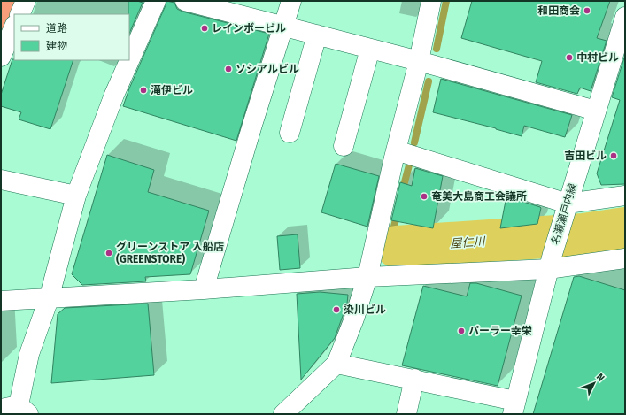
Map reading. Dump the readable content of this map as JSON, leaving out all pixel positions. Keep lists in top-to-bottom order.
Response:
{
  "streets": {
    "street": ["名瀬瀬戸内線"]
  },
  "water": ["屋仁川"],
  "places": [
    "和田商会",
    "レインボービル",
    "中村ビル",
    "ソシアルビル",
    "滝伊ビル",
    "吉田ビル",
    "奄美大島商工会議所",
    "グリーンストア 入船店 (GREENSTORE)",
    "染川ビル",
    "パーラー幸栄"
  ],
  "legend": ["道路", "建物"],
  "north": "top right"
}
